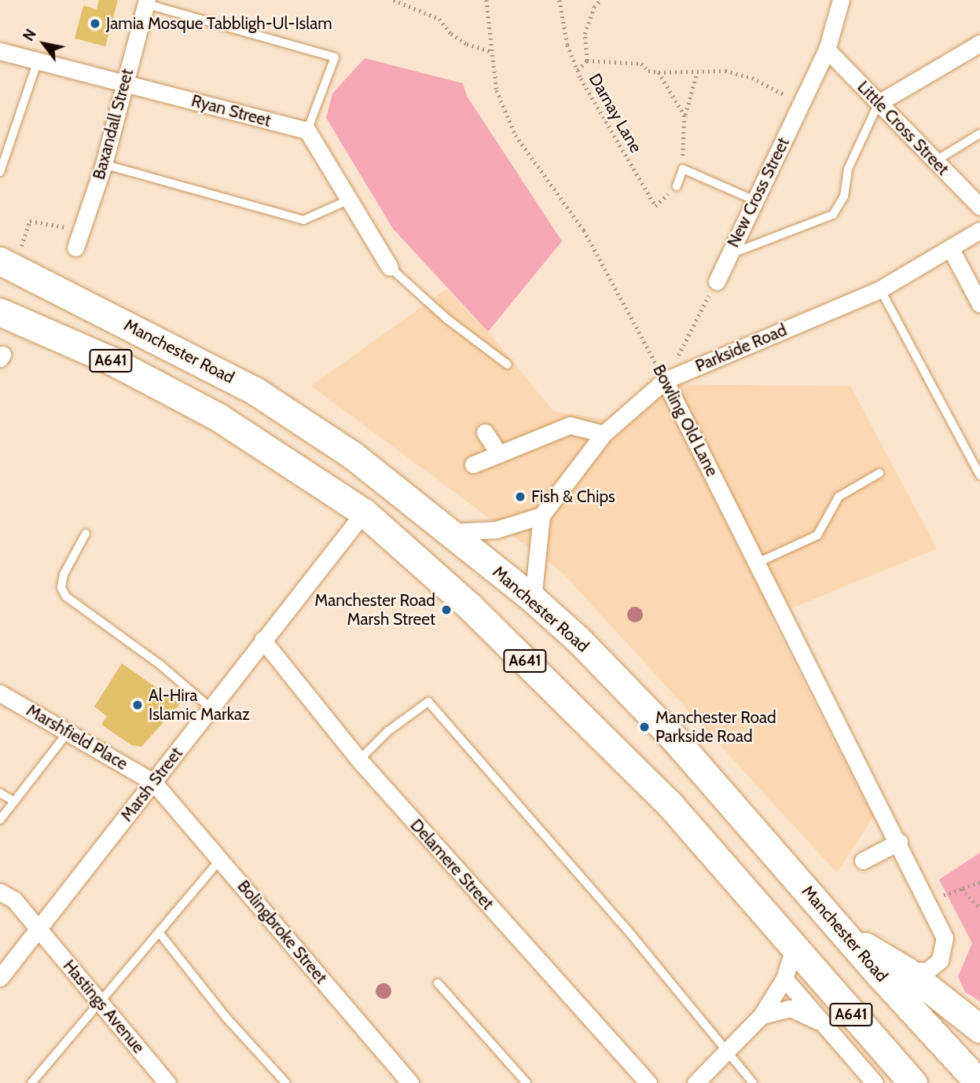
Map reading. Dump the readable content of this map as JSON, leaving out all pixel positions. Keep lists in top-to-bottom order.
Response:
{
  "streets": {
    "main road": ["Manchester Road", "A641"],
    "street": [
      "Ryan Street",
      "Baxandall Street",
      "Little Cross Street",
      "New Cross Street",
      "Parkside Road",
      "Bowling Old Lane",
      "Marshfield Place",
      "Marsh Street",
      "Delamere Street",
      "Bolingbroke Street",
      "Hastings Avenue"
    ],
    "path": ["Darnay Lane"]
  },
  "crossings": [
    ["Ryan Street", "Baxandall Street"],
    ["Little Cross Street", "New Cross Street"],
    ["Parkside Road", "Bowling Old Lane"],
    ["A641", "Marsh Street"],
    ["Marshfield Place", "Marsh Street"],
    ["Marshfield Place", "Bolingbroke Street"],
    ["Marsh Street", "Delamere Street"],
    ["Marsh Street", "Bolingbroke Street"],
    ["Marsh Street", "Hastings Avenue"]
  ],
  "places": [
    "Jamia Mosque Tabbligh-Ul-Islam",
    "Fish & Chips",
    "Manchester Road Marsh Street",
    "Al-Hira Islamic Markaz",
    "Manchester Road Parkside Road"
  ],
  "north": "top left"
}
